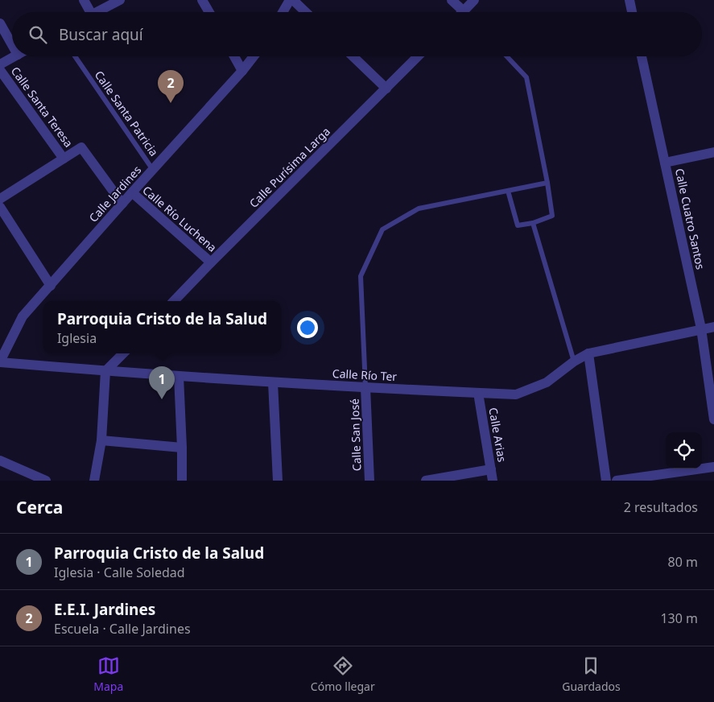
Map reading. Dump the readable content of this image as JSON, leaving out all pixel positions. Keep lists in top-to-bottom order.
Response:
{
  "streets": {
    "street": [
      "Calle Santa Teresa",
      "Calle Purísima Larga",
      "Calle Jardines",
      "Calle Río Luchena",
      "Calle Cuatro Santos",
      "Calle Río Ter",
      "Calle San José",
      "Calle Arias"
    ],
    "lane": ["Calle Santa Patricia"]
  },
  "crossings": [
    ["Calle Santa Patricia", "Calle Jardines"],
    ["Calle Purísima Larga", "Calle Río Luchena"],
    ["Calle Jardines", "Calle Río Luchena"],
    ["Calle Jardines", "Calle Río Ter"],
    ["Calle Cuatro Santos", "Calle Río Ter"],
    ["Calle Río Ter", "Calle San José"],
    ["Calle Río Ter", "Calle Arias"]
  ],
  "page": {
    "search": "Buscar aquí",
    "pins": ["2", "1"],
    "popup": ["Parroquia Cristo de la Salud", "Iglesia"],
    "heading": ["Cerca", "2 resultados"],
    "list": [
      {
        "mark": "1",
        "name": "Parroquia Cristo de la Salud",
        "note": "Iglesia · Calle Soledad",
        "value": "80 m"
      },
      {
        "mark": "2",
        "name": "E.E.I. Jardines",
        "note": "Escuela · Calle Jardines",
        "value": "130 m"
      }
    ],
    "nav": ["Mapa", "Cómo llegar", "Guardados"]
  }
}
